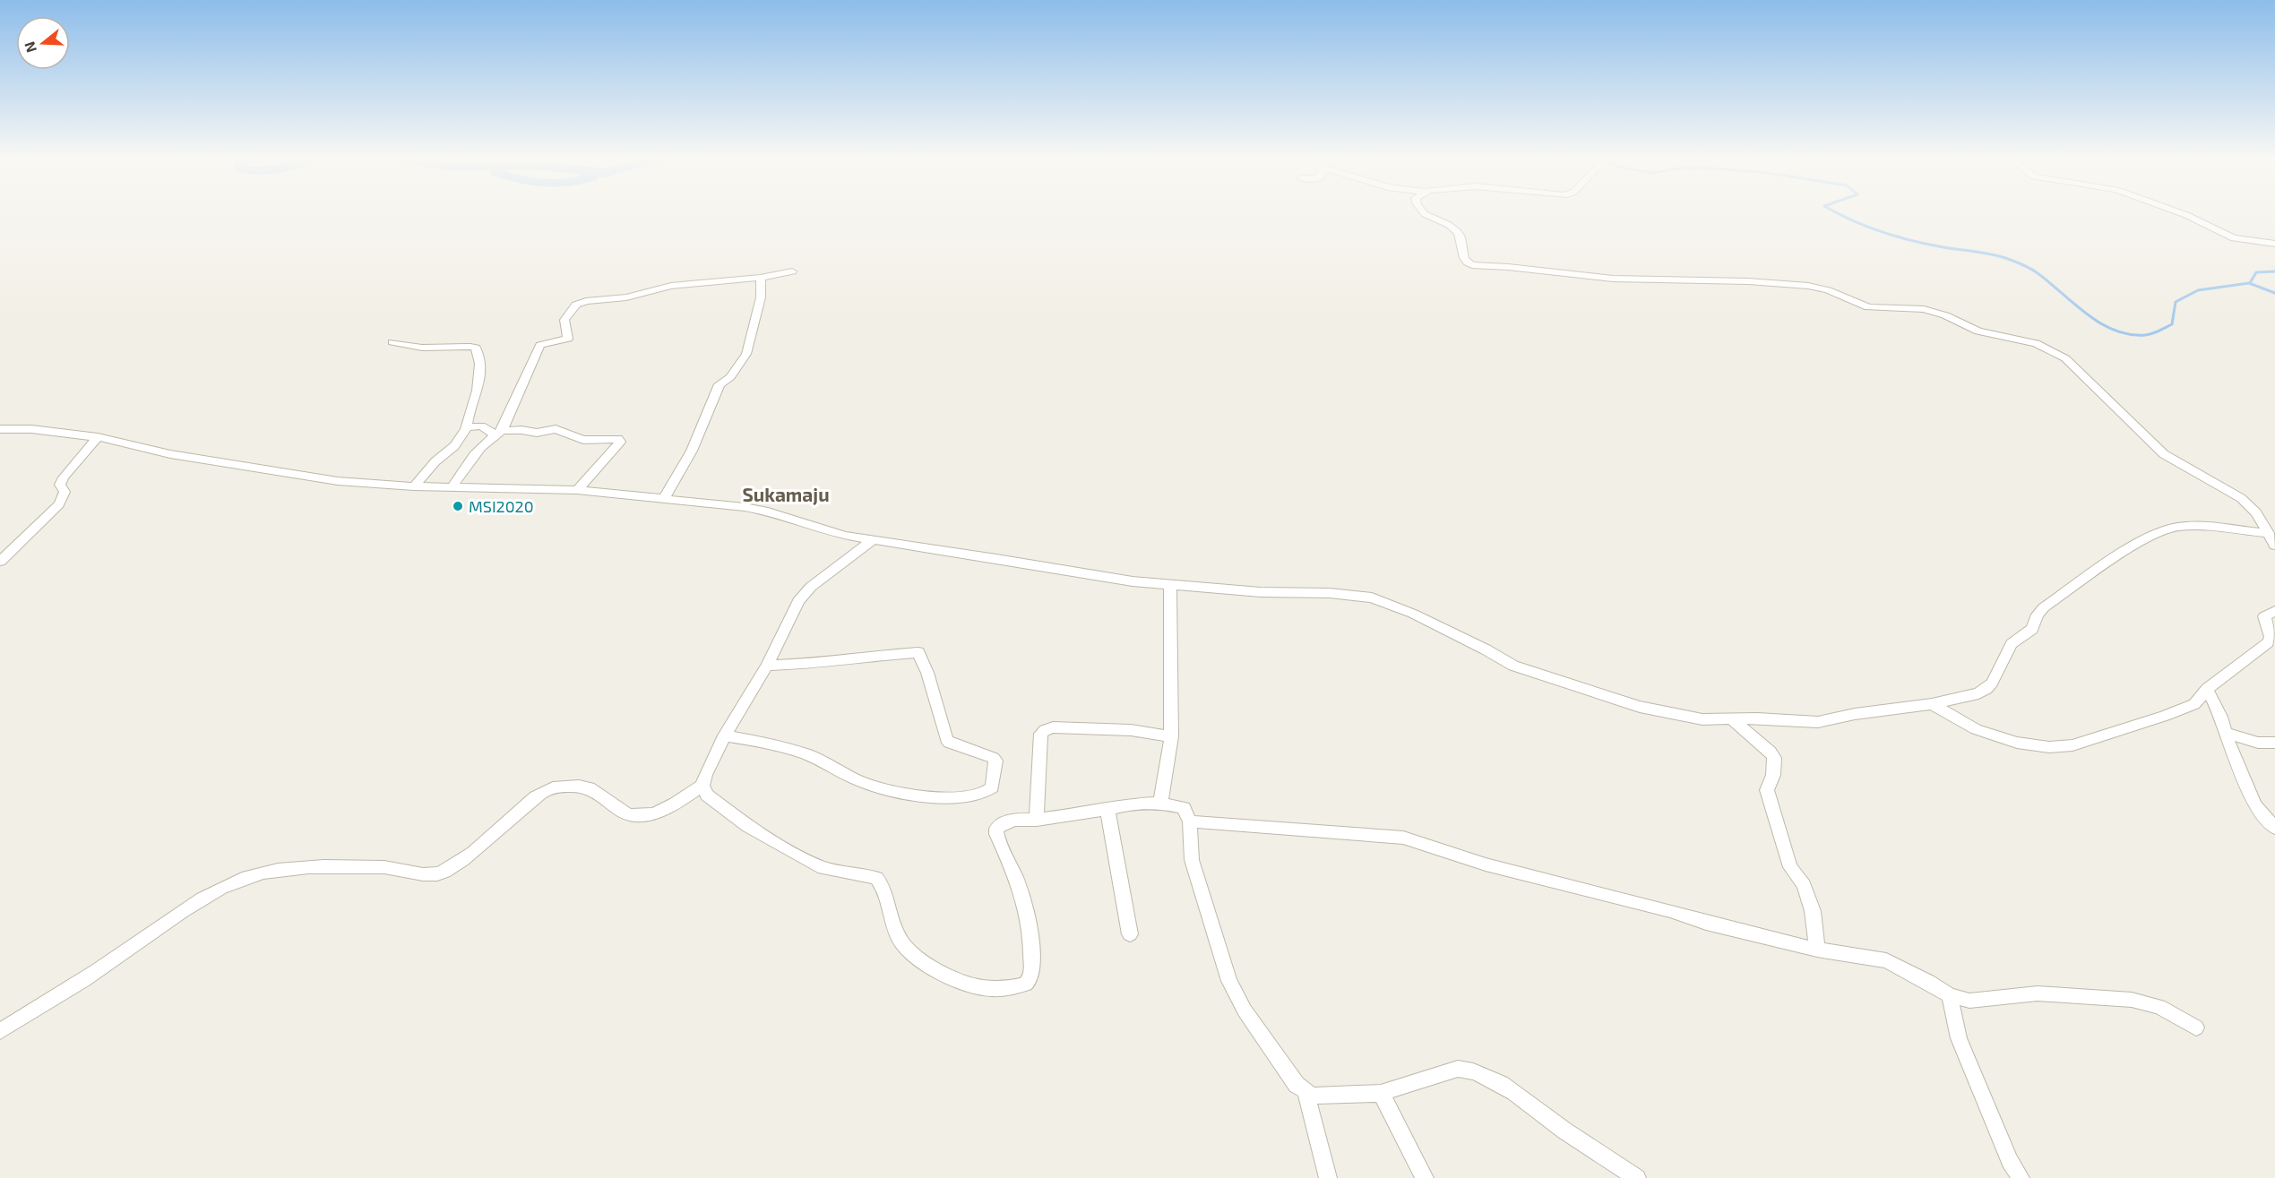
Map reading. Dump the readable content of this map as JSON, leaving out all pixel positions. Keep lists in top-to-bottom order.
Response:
{
  "districts": ["Sukamaju"],
  "places": ["MSI2020"],
  "north": "left"
}
